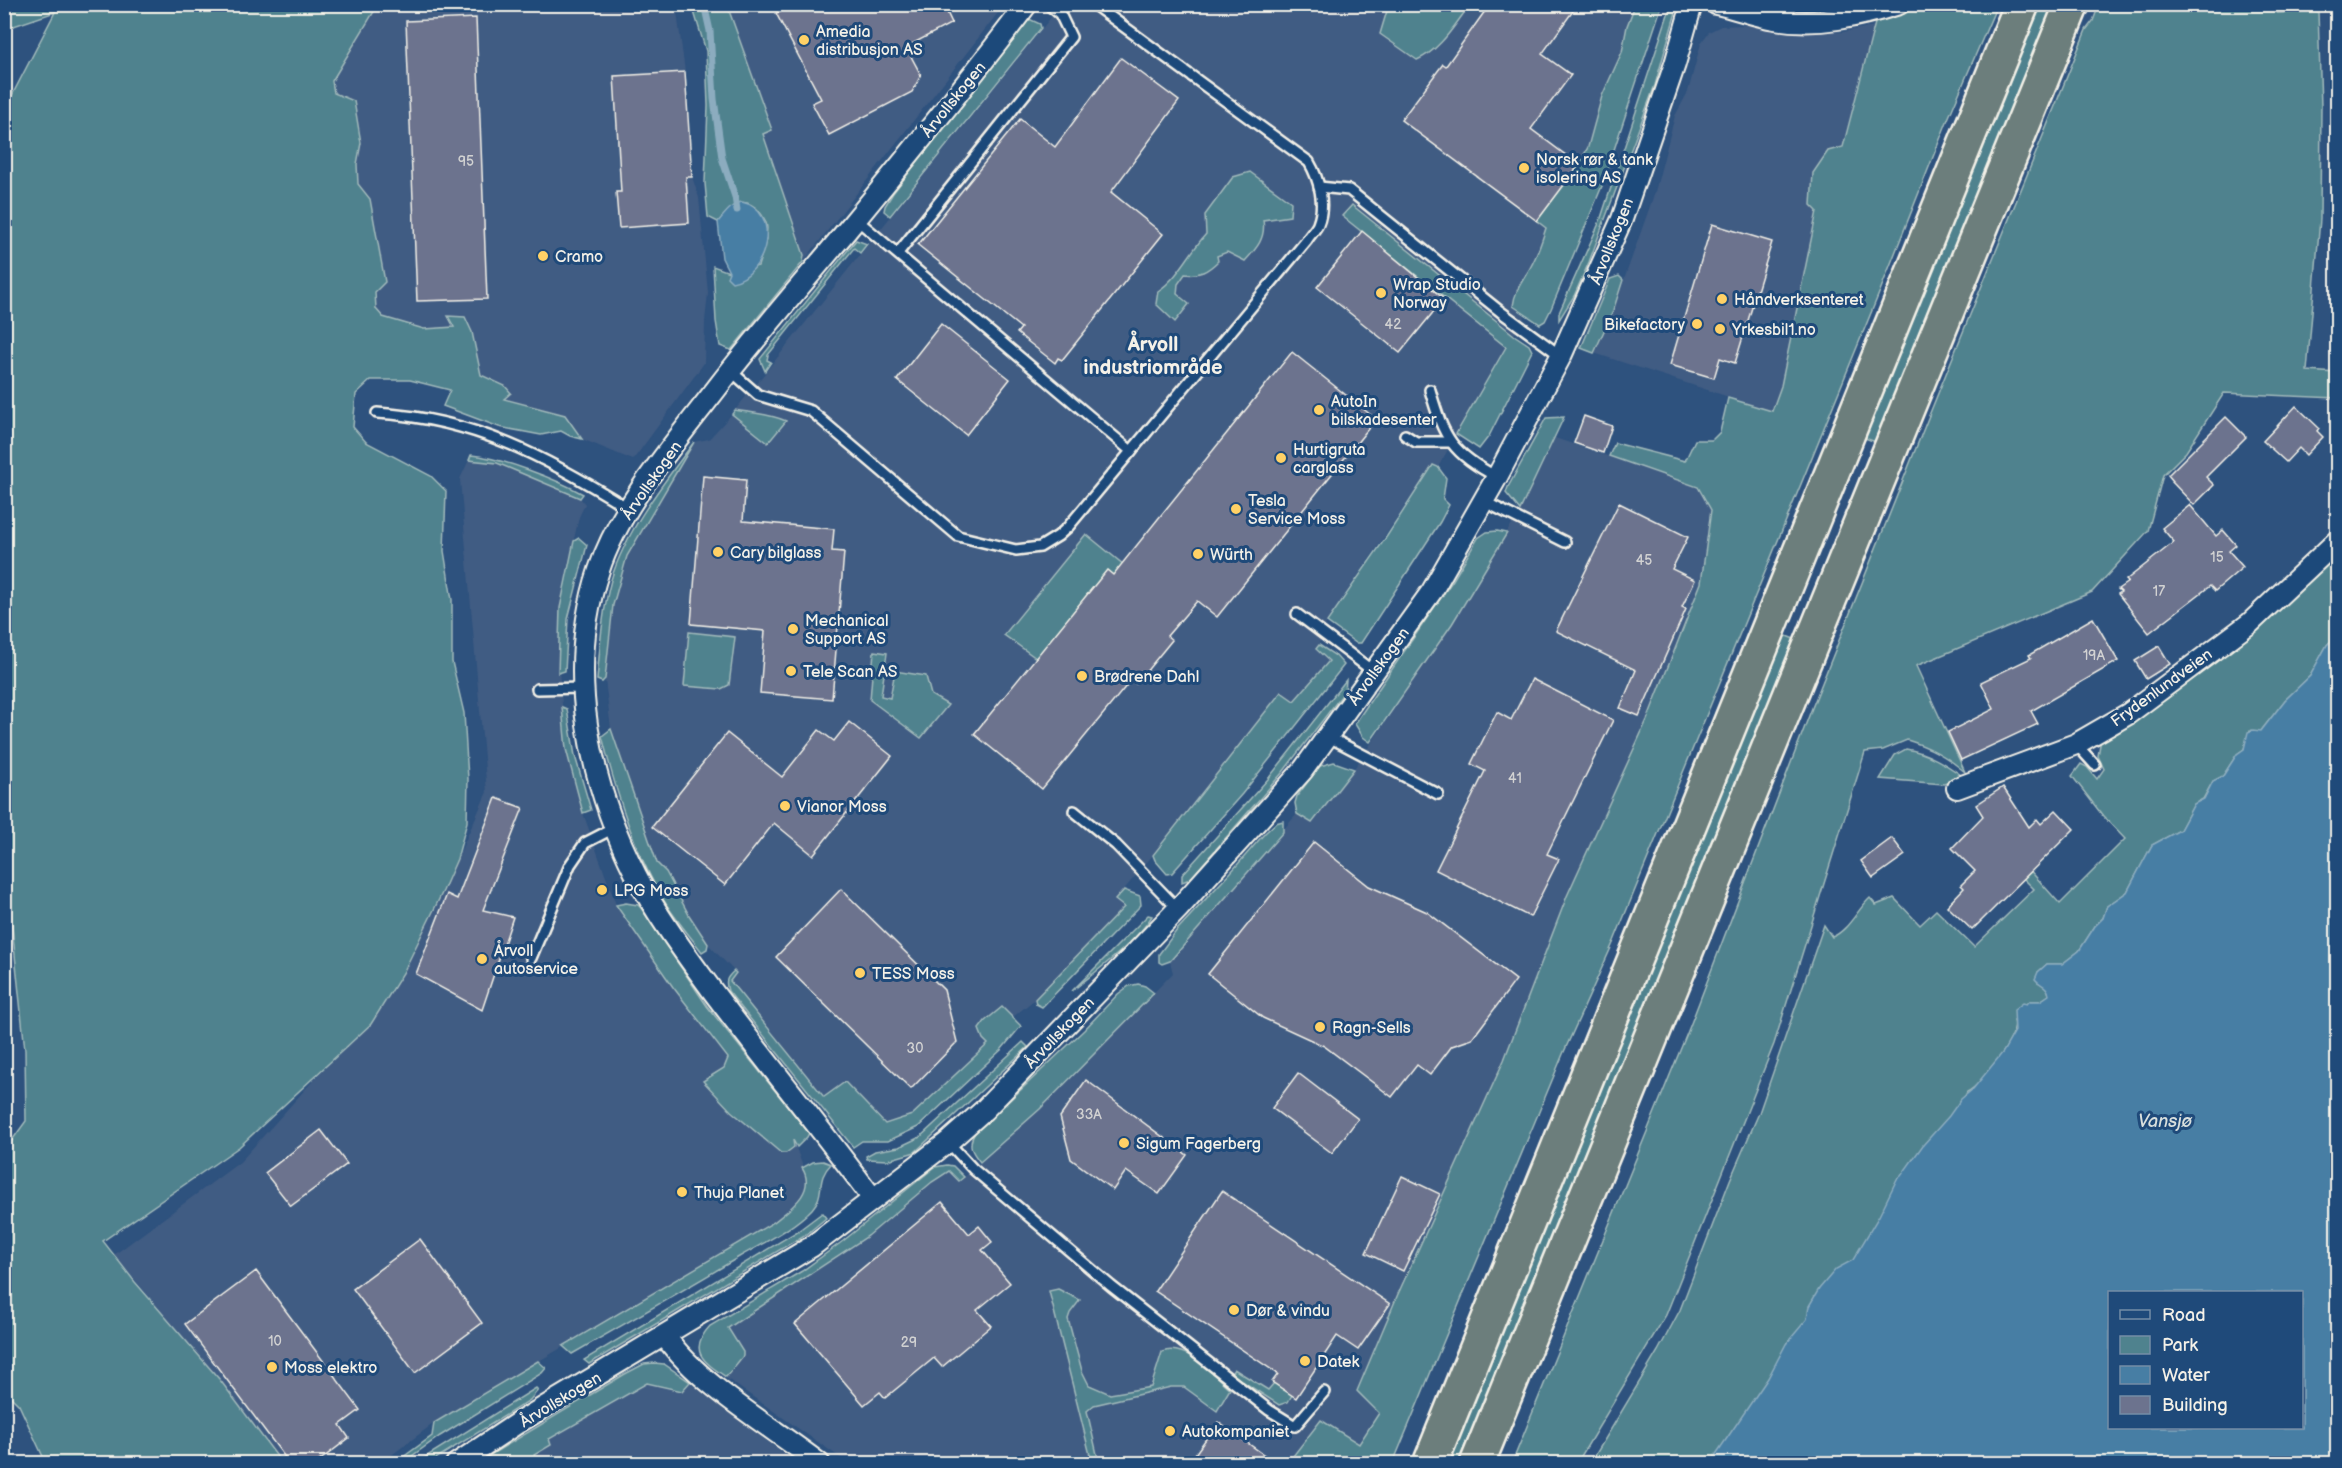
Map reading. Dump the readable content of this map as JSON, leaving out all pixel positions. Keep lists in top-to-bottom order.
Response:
{
  "streets": {
    "street": ["Årvollskogen", "Frydenlundveien"]
  },
  "districts": ["Årvoll industriområde"],
  "water": ["Vansjø"],
  "places": [
    "Amedia distribusjon AS",
    "Norsk rør & tank isolering AS",
    "Cramo",
    "Wrap Studio Norway",
    "Håndverksenteret",
    "Bikefactory",
    "Yrkesbil1.no",
    "AutoIn bilskadesenter",
    "Hurtigruta carglass",
    "Tesla Service Moss",
    "Cary bilglass",
    "Würth",
    "Mechanical Support AS",
    "Tele Scan AS",
    "Brødrene Dahl",
    "Vianor Moss",
    "LPG Moss",
    "Årvoll autoservice",
    "TESS Moss",
    "Ragn-Sells",
    "Sigum Fagerberg",
    "Thuja Planet",
    "Dør & vindu",
    "Datek",
    "Moss elektro",
    "Autokompaniet"
  ],
  "house_numbers": [
    "95",
    "42",
    "15",
    "45",
    "17",
    "19A",
    "41",
    "30",
    "33A",
    "10",
    "29"
  ],
  "legend": [
    "Road",
    "Park",
    "Water",
    "Building"
  ]
}
